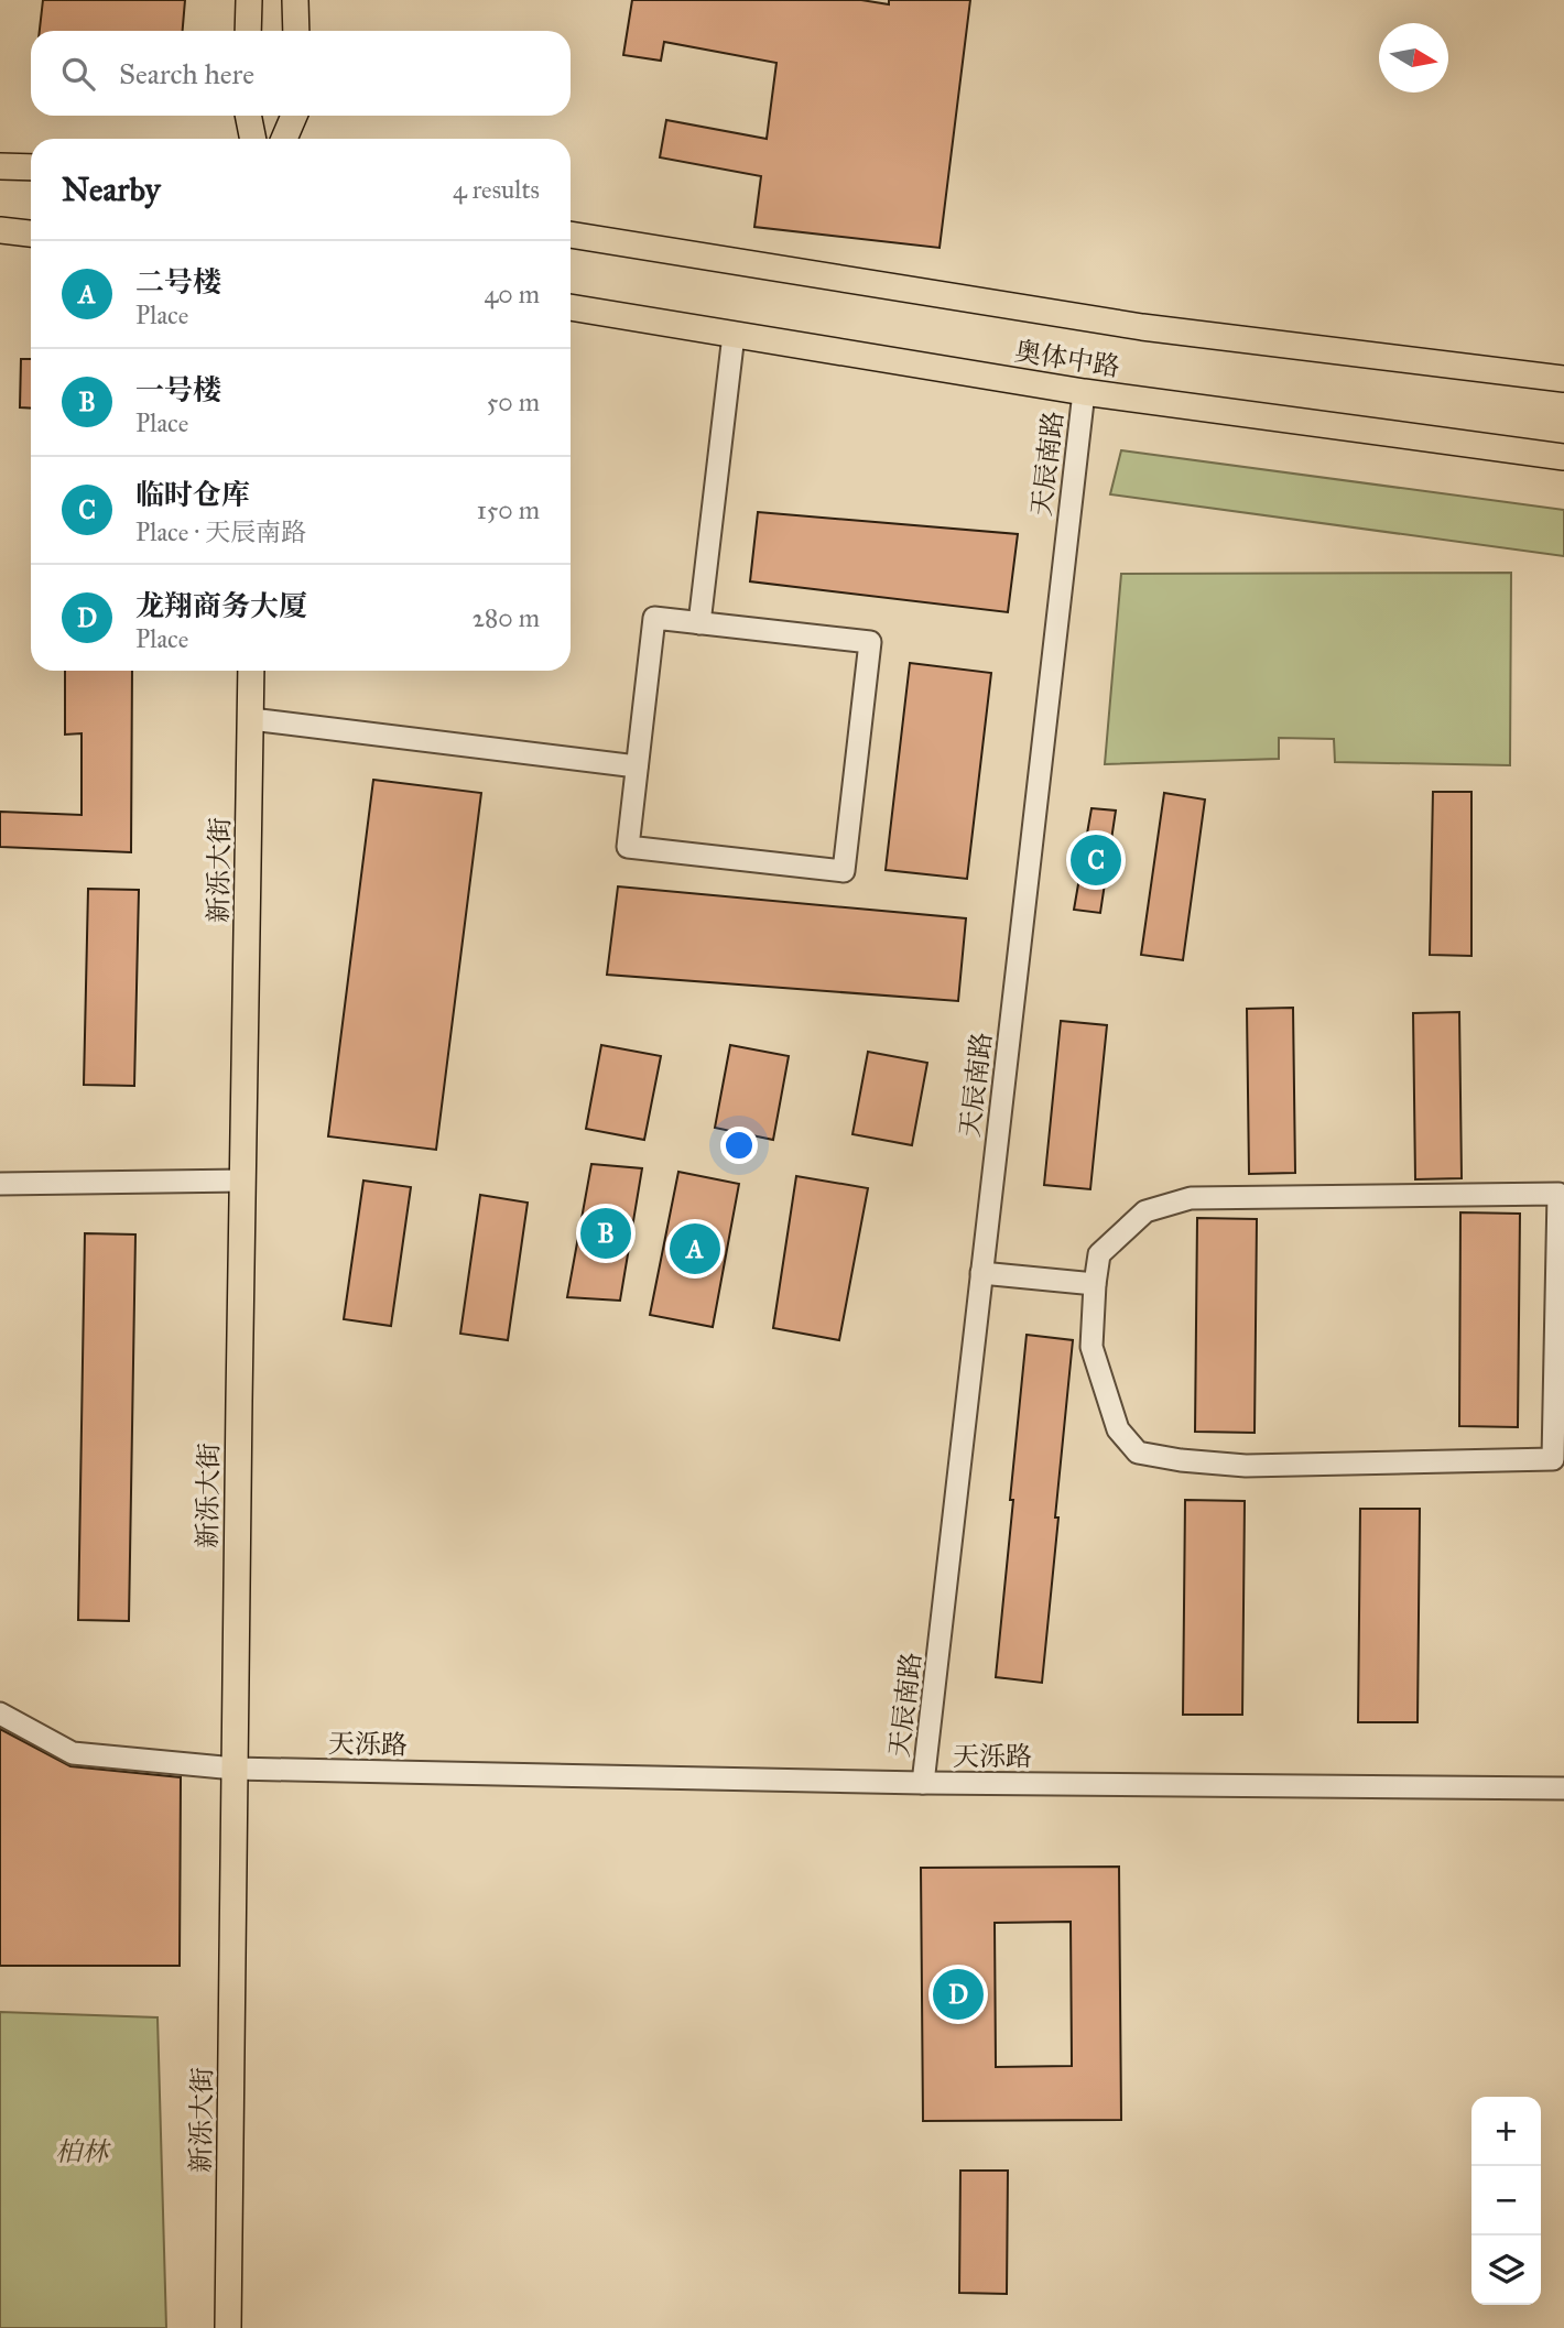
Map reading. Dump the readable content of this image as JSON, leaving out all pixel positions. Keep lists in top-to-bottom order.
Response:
{
  "streets": {
    "main road": ["奥体中路", "新泺大街"],
    "street": ["天辰南路", "天泺路"]
  },
  "crossings": [
    ["奥体中路", "天辰南路"],
    ["天辰南路", "天泺路"],
    ["新泺大街", "天泺路"]
  ],
  "parks": ["柏林"],
  "north": "right",
  "page": {
    "search": "Search here",
    "heading": ["Nearby", "4 results"],
    "list": [
      {
        "mark": "A",
        "name": "二号楼",
        "note": "Place",
        "value": "40 m"
      },
      {
        "mark": "B",
        "name": "一号楼",
        "note": "Place",
        "value": "50 m"
      },
      {
        "mark": "C",
        "name": "临时仓库",
        "note": "Place · 天辰南路",
        "value": "150 m"
      },
      {
        "mark": "D",
        "name": "龙翔商务大厦",
        "note": "Place",
        "value": "280 m"
      }
    ],
    "pins": [
      "C",
      "B",
      "A",
      "D"
    ],
    "map_buttons": ["+", "−"]
  }
}
